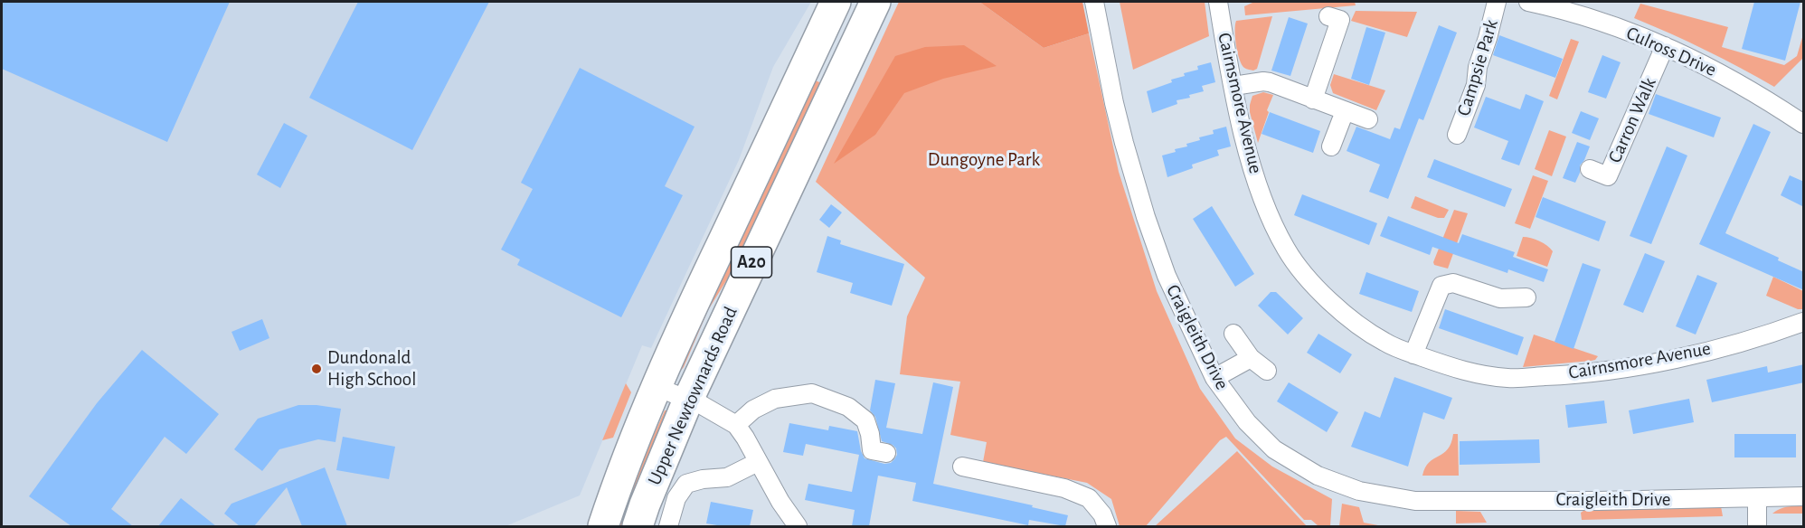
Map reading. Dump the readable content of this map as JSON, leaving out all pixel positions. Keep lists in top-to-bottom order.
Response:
{
  "streets": {
    "highway": ["A20", "Upper Newtownards Road"],
    "street": [
      "Culross Drive",
      "Campsie Park",
      "Cairnsmore Avenue",
      "Carron Walk",
      "Craigleith Drive"
    ]
  },
  "crossings": [
    ["Culross Drive", "Carron Walk"]
  ],
  "parks": ["Dungoyne Park"],
  "places": ["Dundonald High School"]
}
